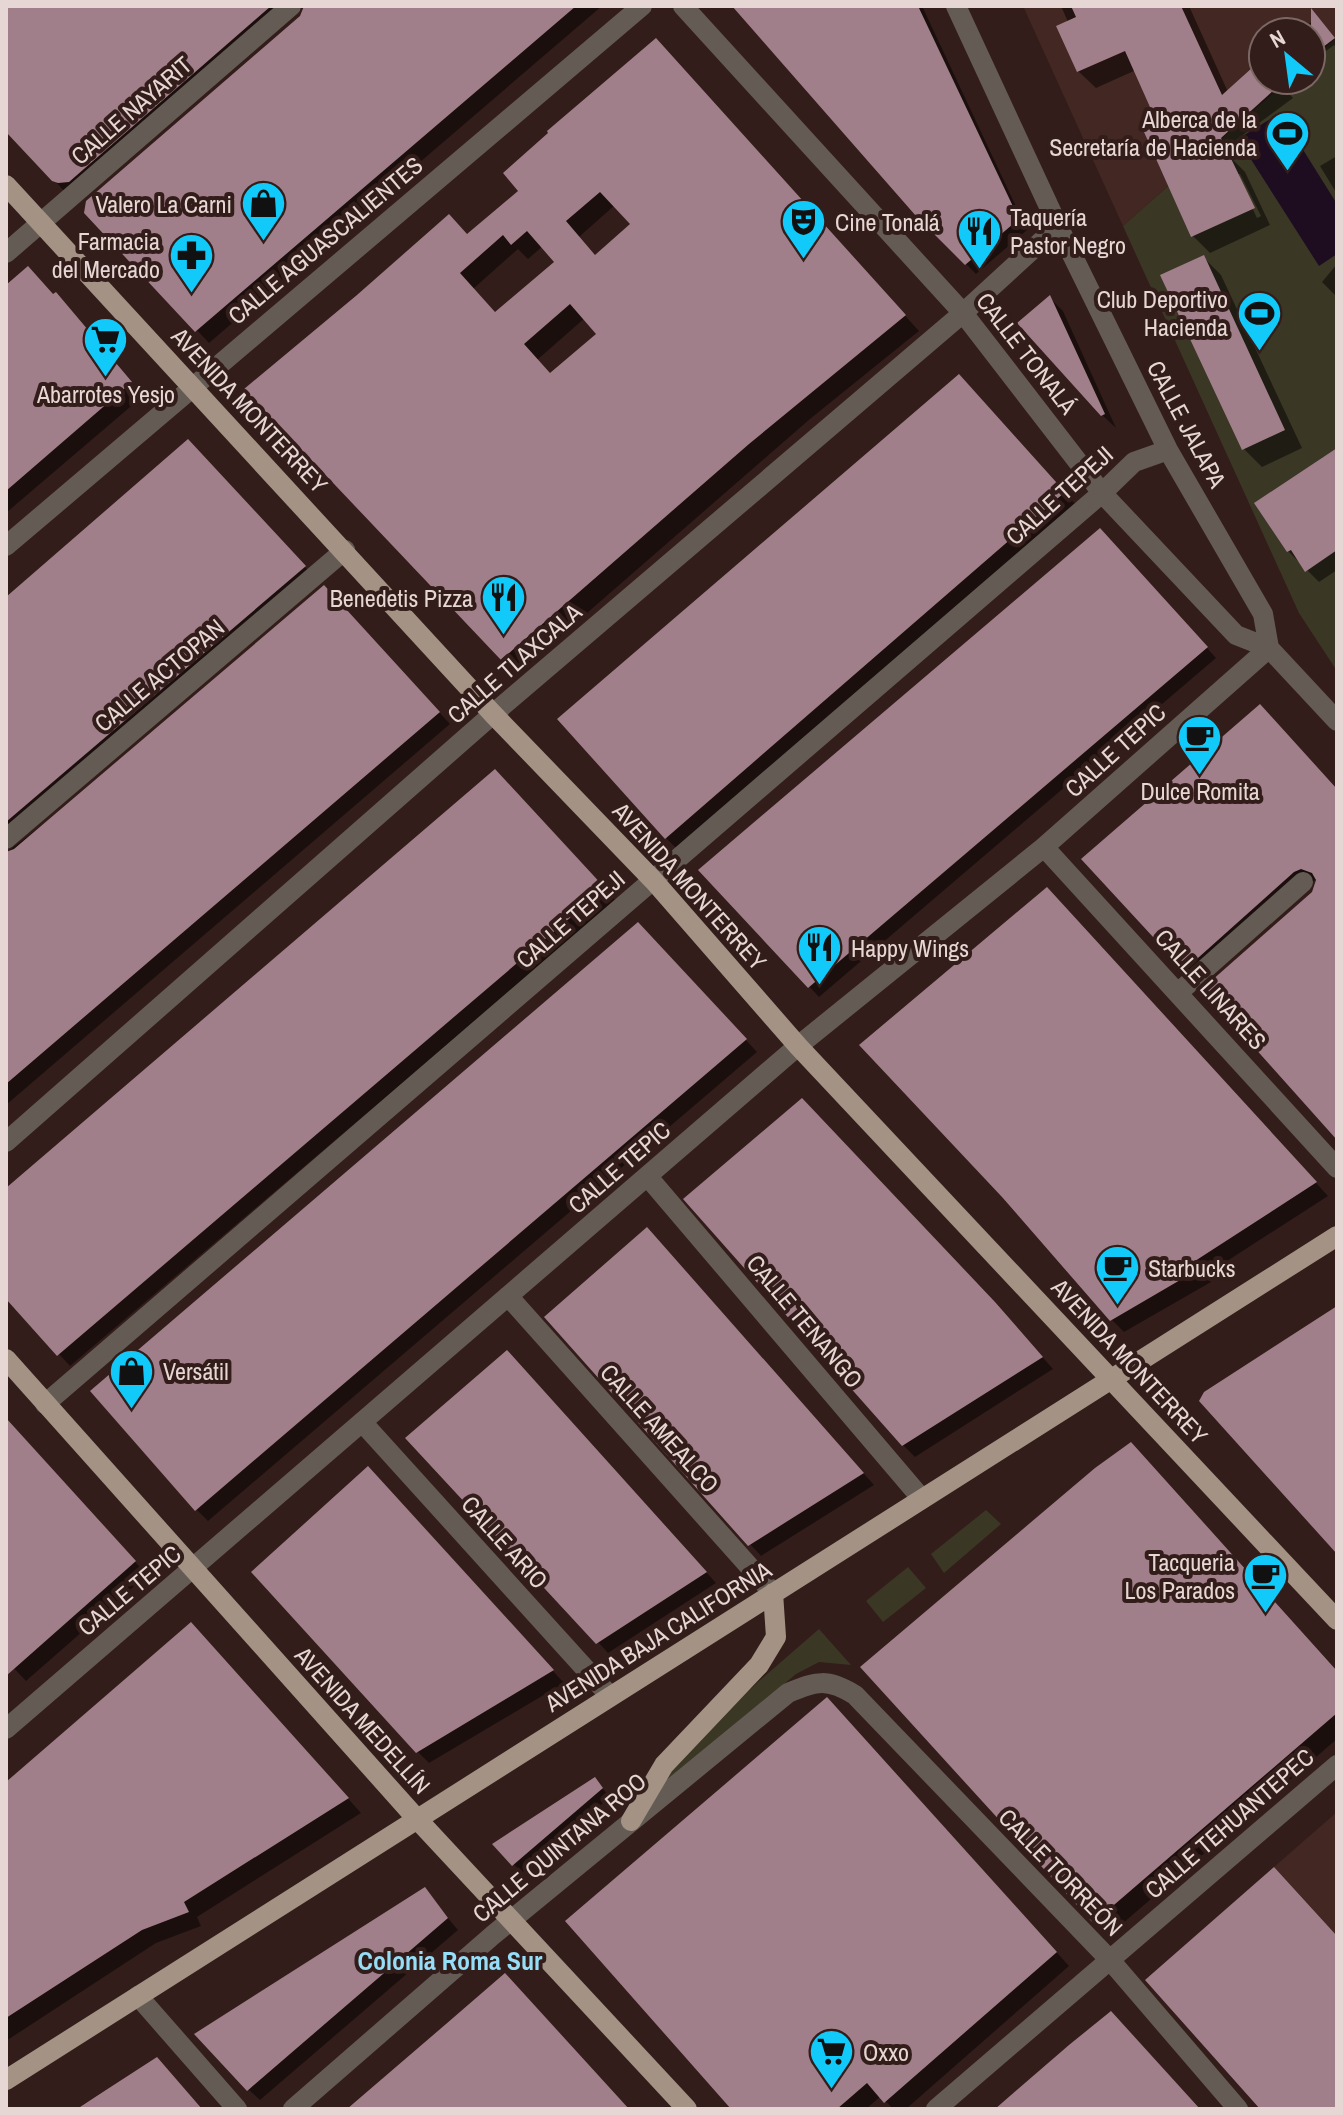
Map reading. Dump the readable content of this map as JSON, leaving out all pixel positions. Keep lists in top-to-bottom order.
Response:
{
  "streets": {
    "main road": ["AVENIDA MONTERREY", "AVENIDA BAJA CALIFORNIA", "AVENIDA MEDELLÍN"],
    "street": [
      "CALLE NAYARIT",
      "CALLE AGUASCALIENTES",
      "CALLE TONALÁ",
      "CALLE JALAPA",
      "CALLE TEPEJI",
      "CALLE TLAXCALA",
      "CALLE ACTOPAN",
      "CALLE TEPIC",
      "CALLE LINARES",
      "CALLE TENANGO",
      "CALLE AMEALCO",
      "CALLE ARIO",
      "CALLE TEHUANTEPEC",
      "CALLE QUINTANA ROO",
      "CALLE TORREÓN"
    ]
  },
  "crossings": [
    ["CALLE NAYARIT", "AVENIDA MONTERREY"],
    ["CALLE AGUASCALIENTES", "AVENIDA MONTERREY"],
    ["CALLE TONALÁ", "CALLE JALAPA"],
    ["CALLE TONALÁ", "CALLE TEPEJI"],
    ["CALLE TONALÁ", "CALLE TLAXCALA"],
    ["CALLE TONALÁ", "CALLE TEPIC"],
    ["AVENIDA MONTERREY", "CALLE TEPEJI"],
    ["AVENIDA MONTERREY", "CALLE TLAXCALA"],
    ["AVENIDA MONTERREY", "CALLE ACTOPAN"],
    ["AVENIDA MONTERREY", "CALLE TEPIC"],
    ["AVENIDA MONTERREY", "AVENIDA BAJA CALIFORNIA"],
    ["CALLE JALAPA", "CALLE TEPEJI"],
    ["CALLE JALAPA", "CALLE TLAXCALA"],
    ["CALLE JALAPA", "CALLE TEPIC"],
    ["CALLE TEPEJI", "AVENIDA MEDELLÍN"],
    ["CALLE TEPIC", "CALLE LINARES"],
    ["CALLE TEPIC", "CALLE TENANGO"],
    ["CALLE TEPIC", "CALLE AMEALCO"],
    ["CALLE TEPIC", "CALLE ARIO"],
    ["CALLE TEPIC", "AVENIDA MEDELLÍN"],
    ["CALLE TENANGO", "AVENIDA BAJA CALIFORNIA"],
    ["CALLE AMEALCO", "AVENIDA BAJA CALIFORNIA"],
    ["CALLE ARIO", "AVENIDA BAJA CALIFORNIA"],
    ["AVENIDA BAJA CALIFORNIA", "AVENIDA MEDELLÍN"],
    ["AVENIDA MEDELLÍN", "CALLE QUINTANA ROO"],
    ["CALLE TEHUANTEPEC", "CALLE TORREÓN"],
    ["CALLE QUINTANA ROO", "CALLE TORREÓN"]
  ],
  "districts": ["Colonia Roma Sur"],
  "places": {
    "sports": ["Alberca de la Secretaría de Hacienda", "Club Deportivo Hacienda"],
    "shop": ["Valero La Carni", "Versátil"],
    "theatre": ["Cine Tonalá"],
    "restaurant": ["Taquería Pastor Negro", "Benedetis Pizza", "Happy Wings"],
    "pharmacy": ["Farmacia del Mercado"],
    "supermarket": ["Abarrotes Yesjo", "Oxxo"],
    "cafe": ["Dulce Romita", "Starbucks", "Tacqueria Los Parados"]
  },
  "north": "top left"
}
